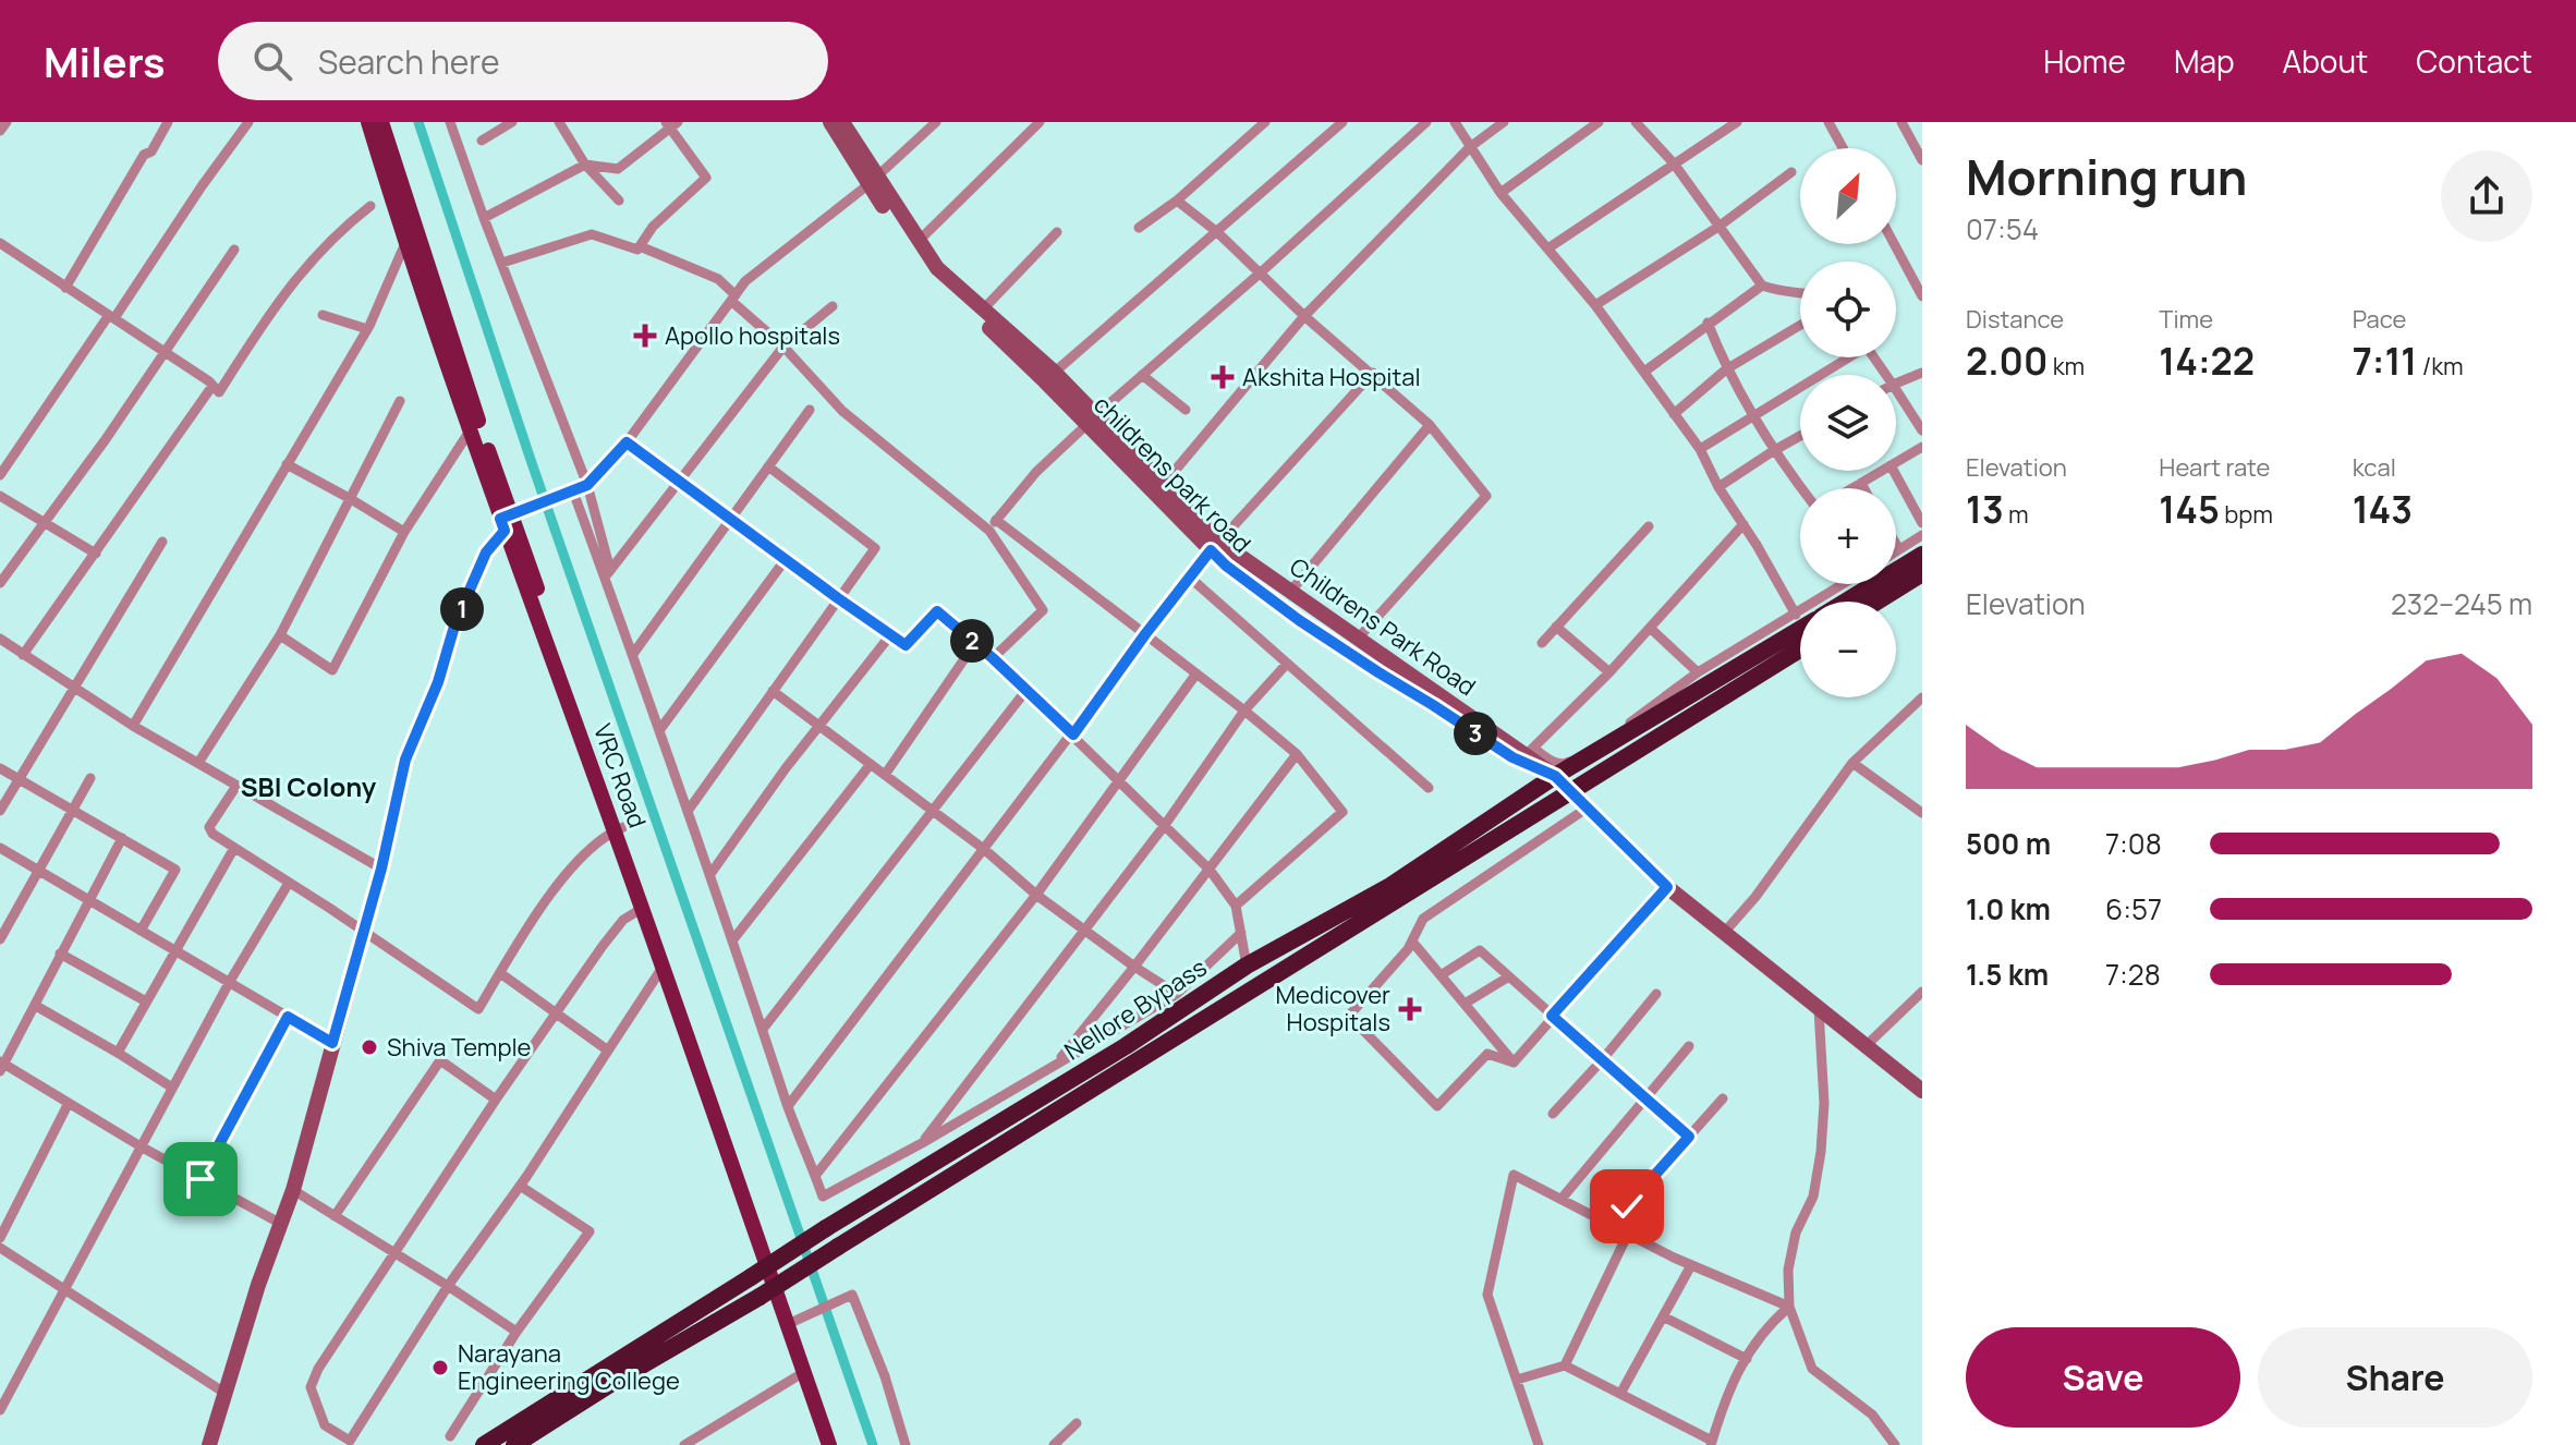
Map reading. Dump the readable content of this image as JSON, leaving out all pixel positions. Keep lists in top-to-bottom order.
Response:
{
  "streets": {
    "highway": ["Nellore Bypass"],
    "main road": ["VRC Road"],
    "street": ["childrens park road", "Childrens Park Road"]
  },
  "crossings": [
    ["childrens park road", "Childrens Park Road"],
    ["childrens park road", "Nellore Bypass"]
  ],
  "districts": ["SBI Colony"],
  "places": {
    "health": ["Apollo hospitals", "Akshita Hospital", "Medicover Hospitals"],
    "other": ["Shiva Temple", "Narayana Engineering College"]
  },
  "north": "top right",
  "page": {
    "header": "Milers",
    "search": "Search here",
    "nav": [
      "Home",
      "Map",
      "About",
      "Contact"
    ],
    "heading": ["Morning run", "07:54"],
    "map_buttons": ["+", "−"],
    "stats": [
      ["Distance", "2.00 km"],
      ["Time", "14:22"],
      ["Pace", "7:11 /km"],
      ["Elevation", "13 m"],
      ["Heart rate", "145 bpm"],
      ["kcal", "143"]
    ],
    "chart": ["Elevation", "232–245 m"],
    "pins": ["1", "2", "3"],
    "list": [
      {
        "name": "500 m",
        "note": "7:08"
      },
      {
        "name": "1.0 km",
        "note": "6:57"
      },
      {
        "name": "1.5 km",
        "note": "7:28"
      }
    ],
    "buttons": ["Save", "Share"]
  }
}
